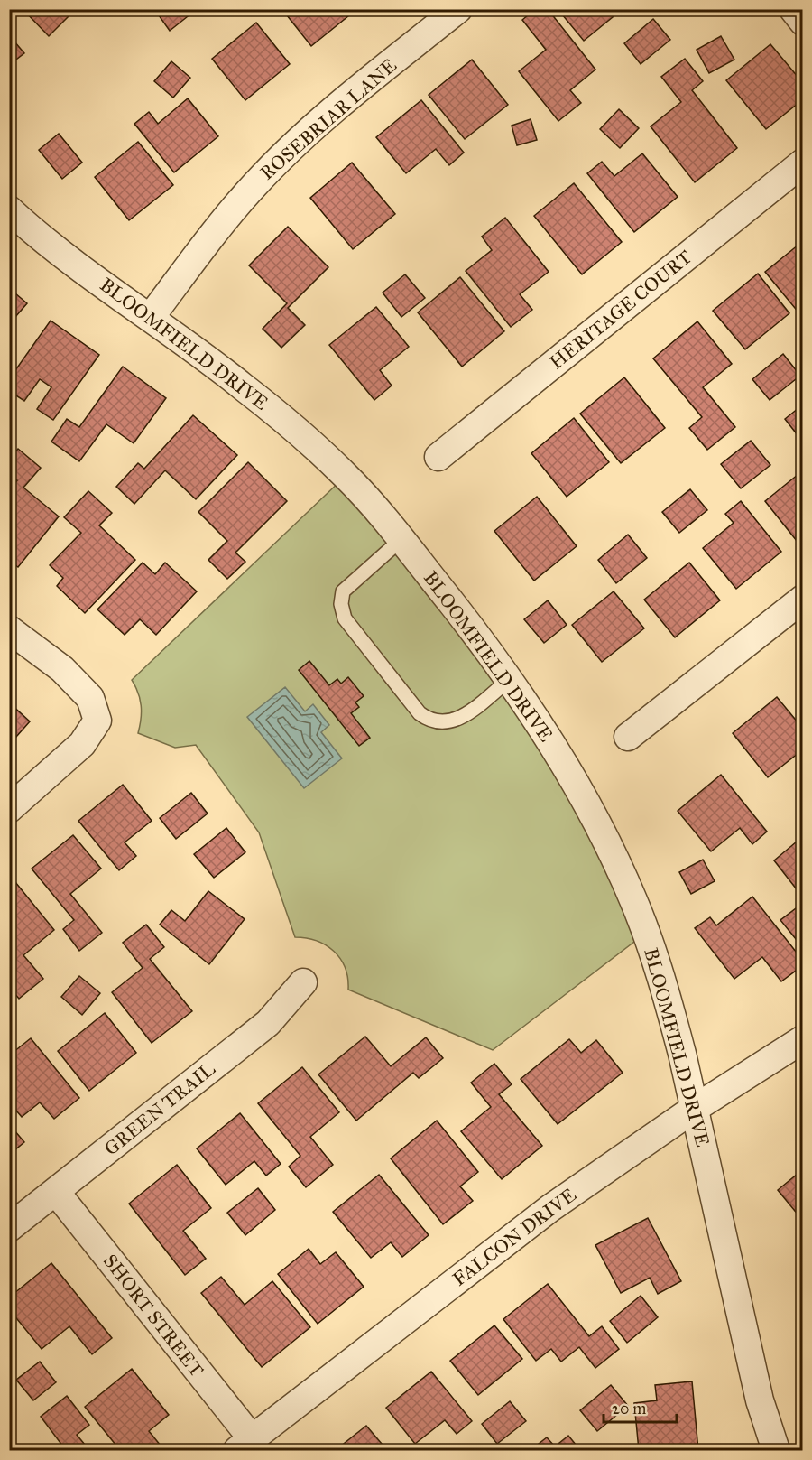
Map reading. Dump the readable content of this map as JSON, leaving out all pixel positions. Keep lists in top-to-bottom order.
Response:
{
  "streets": {
    "street": [
      "ROSEBRIAR LANE",
      "HERITAGE COURT",
      "BLOOMFIELD DRIVE",
      "GREEN TRAIL",
      "FALCON DRIVE",
      "SHORT STREET"
    ]
  },
  "crossings": [
    ["ROSEBRIAR LANE", "BLOOMFIELD DRIVE"],
    ["BLOOMFIELD DRIVE", "FALCON DRIVE"],
    ["GREEN TRAIL", "SHORT STREET"],
    ["FALCON DRIVE", "SHORT STREET"]
  ],
  "scale_bar": "20 m"
}
